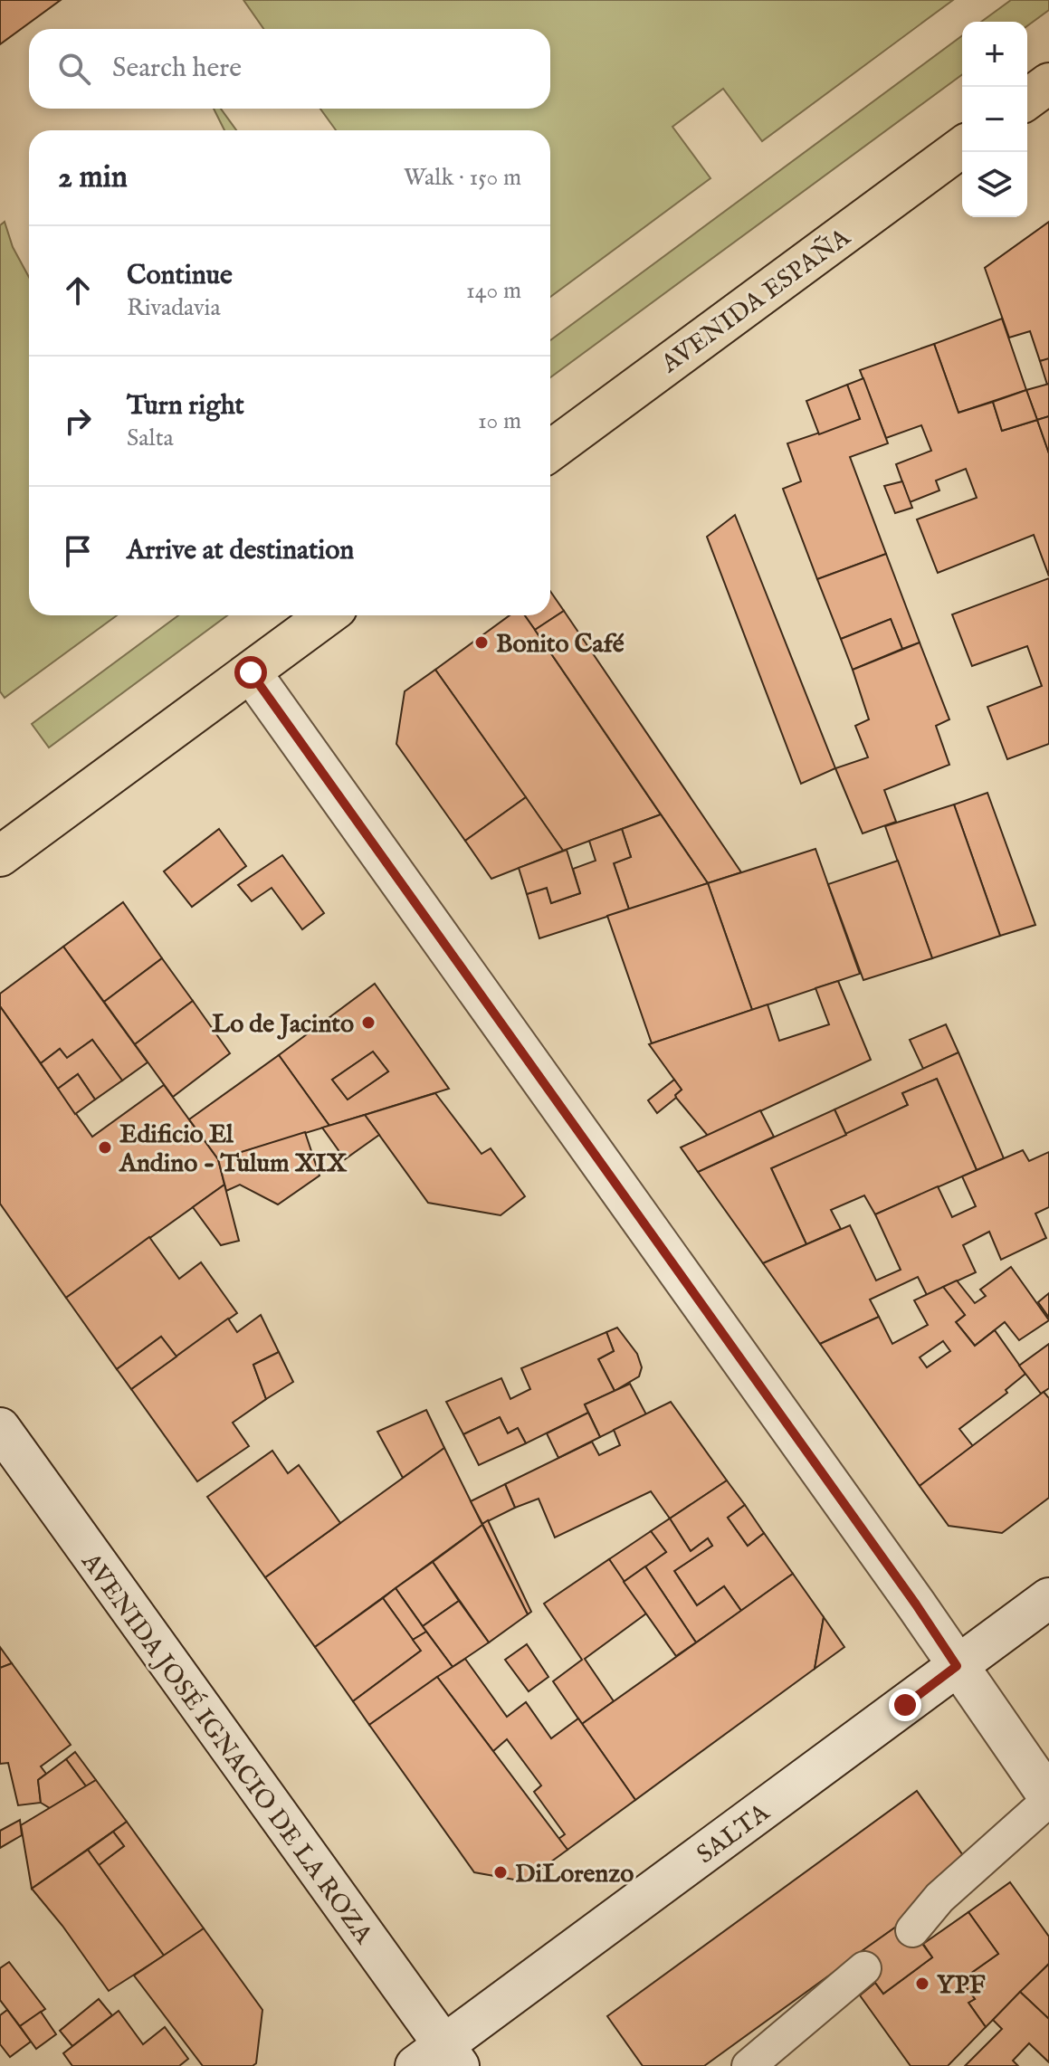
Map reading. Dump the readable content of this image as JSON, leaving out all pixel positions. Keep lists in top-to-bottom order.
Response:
{
  "streets": {
    "main road": ["AVENIDA ESPAÑA", "AVENIDA JOSÉ IGNACIO DE LA ROZA", "SALTA"]
  },
  "crossings": [
    ["AVENIDA JOSÉ IGNACIO DE LA ROZA", "SALTA"]
  ],
  "places": [
    "Bonito Café",
    "Lo de Jacinto",
    "Edificio El Andino - Tulum XIX",
    "DiLorenzo",
    "YPF"
  ],
  "page": {
    "map_buttons": ["+", "−"],
    "search": "Search here",
    "heading": ["2 min", "Walk · 150 m"],
    "list": [
      ["Continue", "Rivadavia", "140 m"],
      ["Turn right", "Salta", "10 m"],
      "Arrive at destination"
    ]
  }
}
